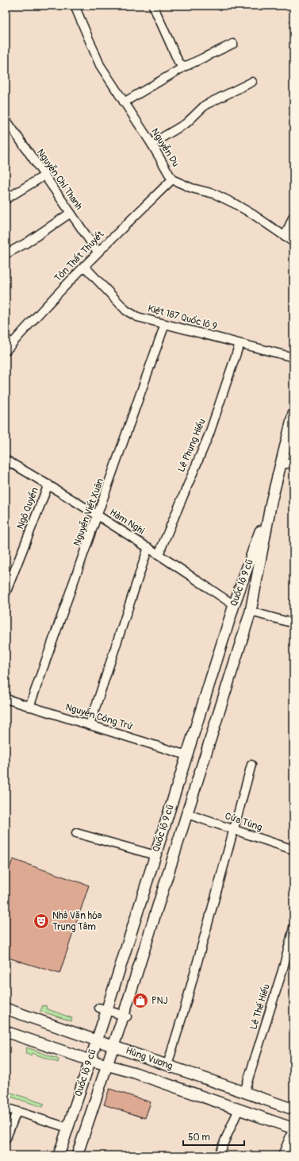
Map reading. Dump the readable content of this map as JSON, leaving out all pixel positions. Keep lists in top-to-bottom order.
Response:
{
  "streets": {
    "main road": ["Quốc lộ 9 cũ", "Hùng Vương"],
    "street": [
      "Nguyễn Du",
      "Nguyễn Chí Thanh",
      "Tôn Thất Thuyết",
      "Kiệt 187 Quốc lộ 9",
      "Lê Phụng Hiểu",
      "Ngô Quyền",
      "Nguyễn Viết Xuân",
      "Hàm Nghi",
      "Nguyễn Công Trứ",
      "Cửa Tùng",
      "Lê Thế Hiếu"
    ]
  },
  "crossings": [
    ["Nguyễn Du", "Tôn Thất Thuyết"],
    ["Nguyễn Chí Thanh", "Tôn Thất Thuyết"],
    ["Tôn Thất Thuyết", "Kiệt 187 Quốc lộ 9"],
    ["Kiệt 187 Quốc lộ 9", "Lê Phụng Hiểu"],
    ["Kiệt 187 Quốc lộ 9", "Nguyễn Viết Xuân"],
    ["Lê Phụng Hiểu", "Hàm Nghi"],
    ["Ngô Quyền", "Hàm Nghi"],
    ["Nguyễn Viết Xuân", "Hàm Nghi"],
    ["Nguyễn Viết Xuân", "Nguyễn Công Trứ"],
    ["Hàm Nghi", "Quốc lộ 9 cũ"],
    ["Quốc lộ 9 cũ", "Nguyễn Công Trứ"],
    ["Quốc lộ 9 cũ", "Cửa Tùng"],
    ["Quốc lộ 9 cũ", "Hùng Vương"],
    ["Lê Thế Hiếu", "Hùng Vương"]
  ],
  "places": {
    "theatre": ["Nhà Văn hóa Trung Tâm"],
    "shop": ["PNJ"]
  },
  "scale_bar": "50 m"
}
